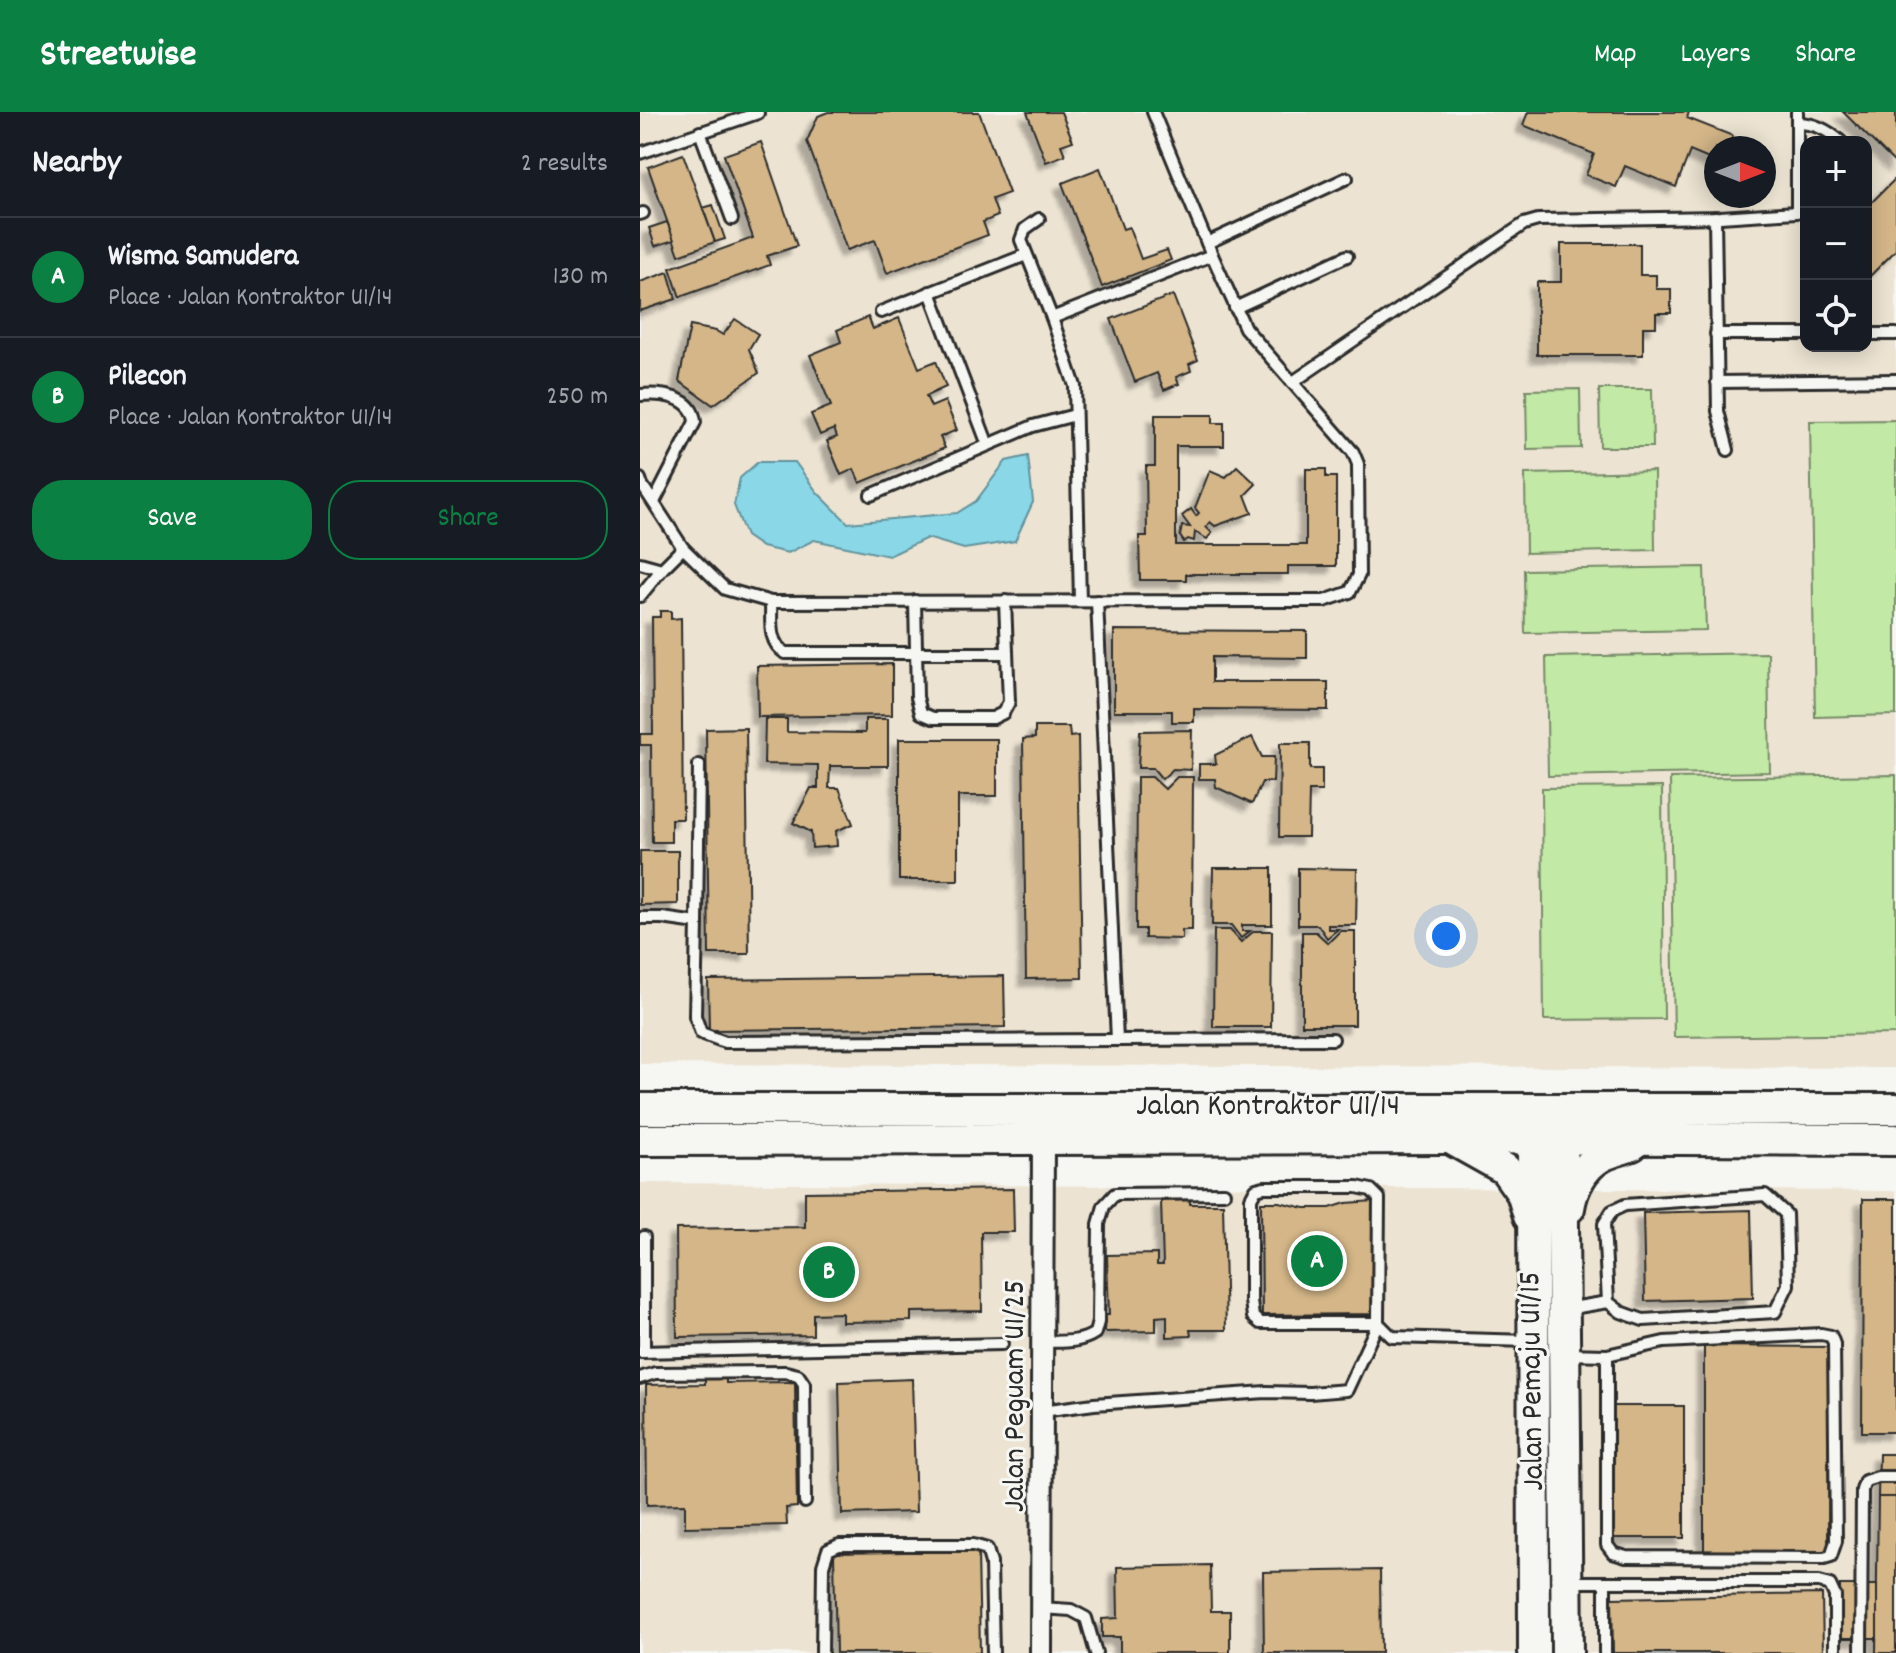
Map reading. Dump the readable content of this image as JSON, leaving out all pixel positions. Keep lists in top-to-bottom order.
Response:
{
  "streets": {
    "street": ["Jalan Kontraktor U1/14", "Jalan Pemaju U1/15", "Jalan Peguam U1/25"]
  },
  "crossings": [
    ["Jalan Kontraktor U1/14", "Jalan Pemaju U1/15"],
    ["Jalan Kontraktor U1/14", "Jalan Peguam U1/25"]
  ],
  "north": "right",
  "page": {
    "header": "Streetwise",
    "nav": ["Map", "Layers", "Share"],
    "heading": ["Nearby", "2 results"],
    "map_buttons": ["+", "−"],
    "list": [
      {
        "mark": "A",
        "name": "Wisma Samudera",
        "note": "Place · Jalan Kontraktor U1/14",
        "value": "130 m"
      },
      {
        "mark": "B",
        "name": "Pilecon",
        "note": "Place · Jalan Kontraktor U1/14",
        "value": "250 m"
      }
    ],
    "buttons": ["Save", "Share"],
    "pins": ["A", "B"]
  }
}
